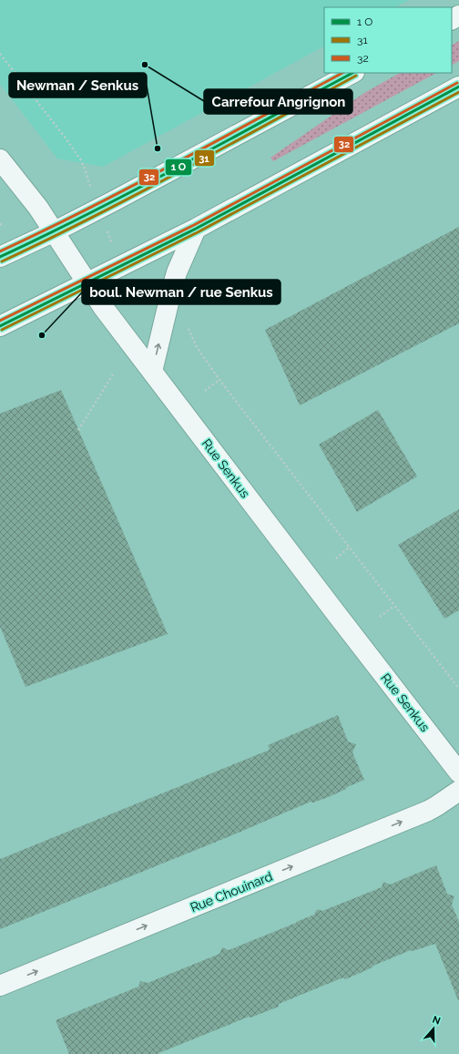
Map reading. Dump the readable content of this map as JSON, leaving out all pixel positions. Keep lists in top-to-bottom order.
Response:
{
  "streets": {
    "street": ["Rue Senkus", "Rue Chouinard"]
  },
  "one_way": ["Rue Chouinard"],
  "places": ["Carrefour Angrignon", "Newman / Senkus", "boul. Newman / rue Senkus"],
  "lines": ["transit line 32", "transit line 31"],
  "legend": ["1 O", "31", "32"],
  "north": "top"
}
